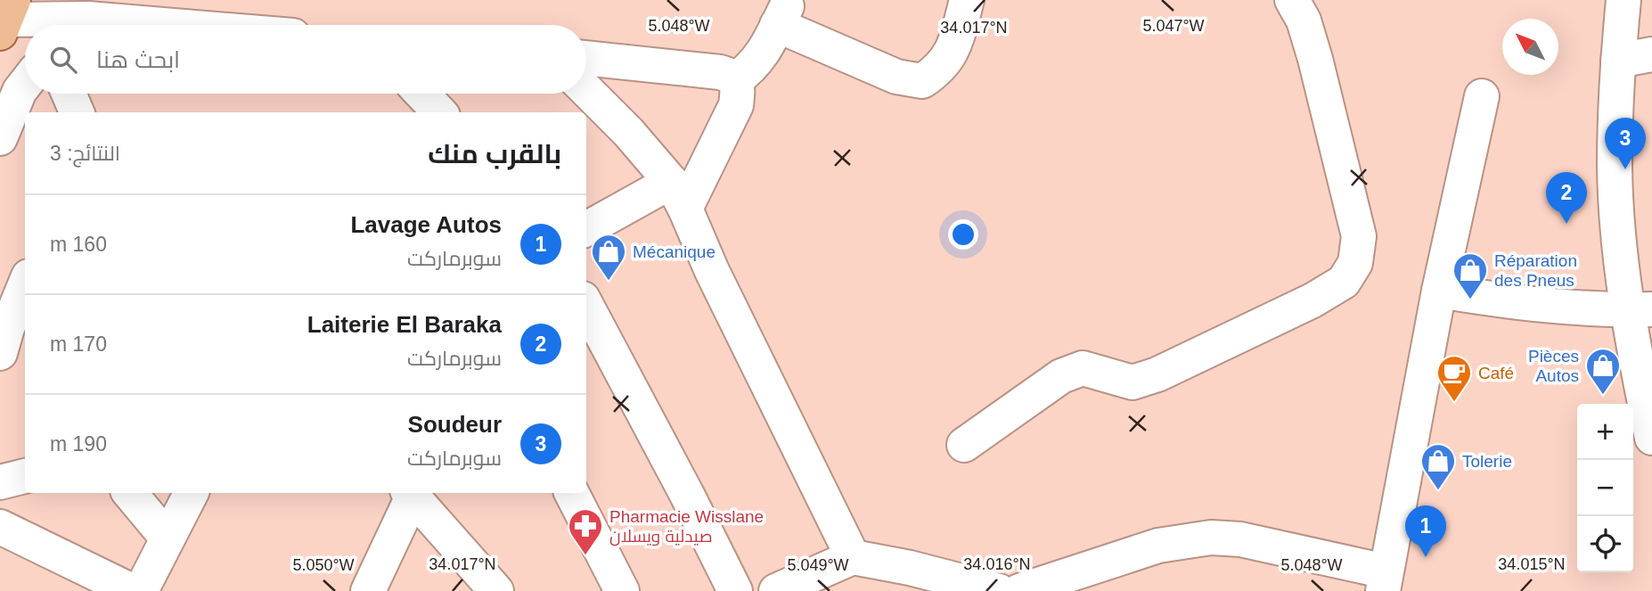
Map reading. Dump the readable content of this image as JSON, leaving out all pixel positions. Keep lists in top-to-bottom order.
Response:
{
  "places": {
    "shop": [
      "Mécanique",
      "Réparation des Pneus",
      "Pièces Autos",
      "Tolerie"
    ],
    "cafe": ["Café"],
    "pharmacy": ["Pharmacie Wisslane صيدلية ويسلان"]
  },
  "north": "top left",
  "page": {
    "search": "ابحث هنا",
    "heading": ["بالقرب منك", "النتائج: 3"],
    "pins": ["3", "2", "1"],
    "list": [
      {
        "mark": "1",
        "name": "Lavage Autos",
        "note": "سوبرماركت",
        "value": "160 m"
      },
      {
        "mark": "2",
        "name": "Laiterie El Baraka",
        "note": "سوبرماركت",
        "value": "170 m"
      },
      {
        "mark": "3",
        "name": "Soudeur",
        "note": "سوبرماركت",
        "value": "190 m"
      }
    ],
    "map_buttons": ["+", "−"]
  },
  "coordinates": [
    "5.048°W",
    "5.047°W",
    "34.017°N",
    "34.016°N",
    "34.015°N",
    "5.050°W",
    "5.049°W"
  ]
}
